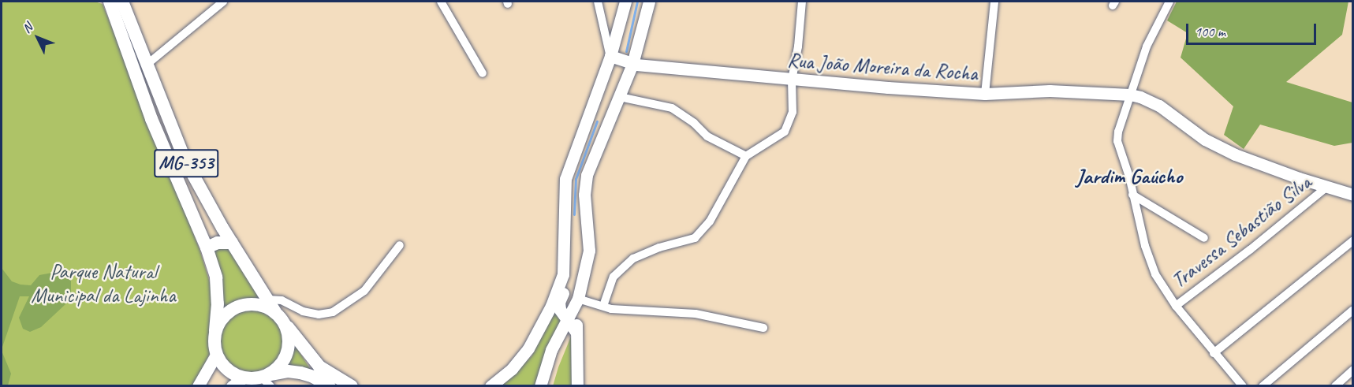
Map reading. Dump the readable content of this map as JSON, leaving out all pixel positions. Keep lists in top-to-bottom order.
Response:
{
  "streets": {
    "main road": ["Rua João Moreira da Rocha", "MG-353"],
    "street": ["Travessa Sebastião Silva"]
  },
  "crossings": [
    ["Rua João Moreira da Rocha", "Travessa Sebastião Silva"]
  ],
  "districts": ["Jardim Gaúcho"],
  "parks": ["Parque Natural Municipal da Lajinha"],
  "scale_bar": "100 m",
  "north": "top left"
}
